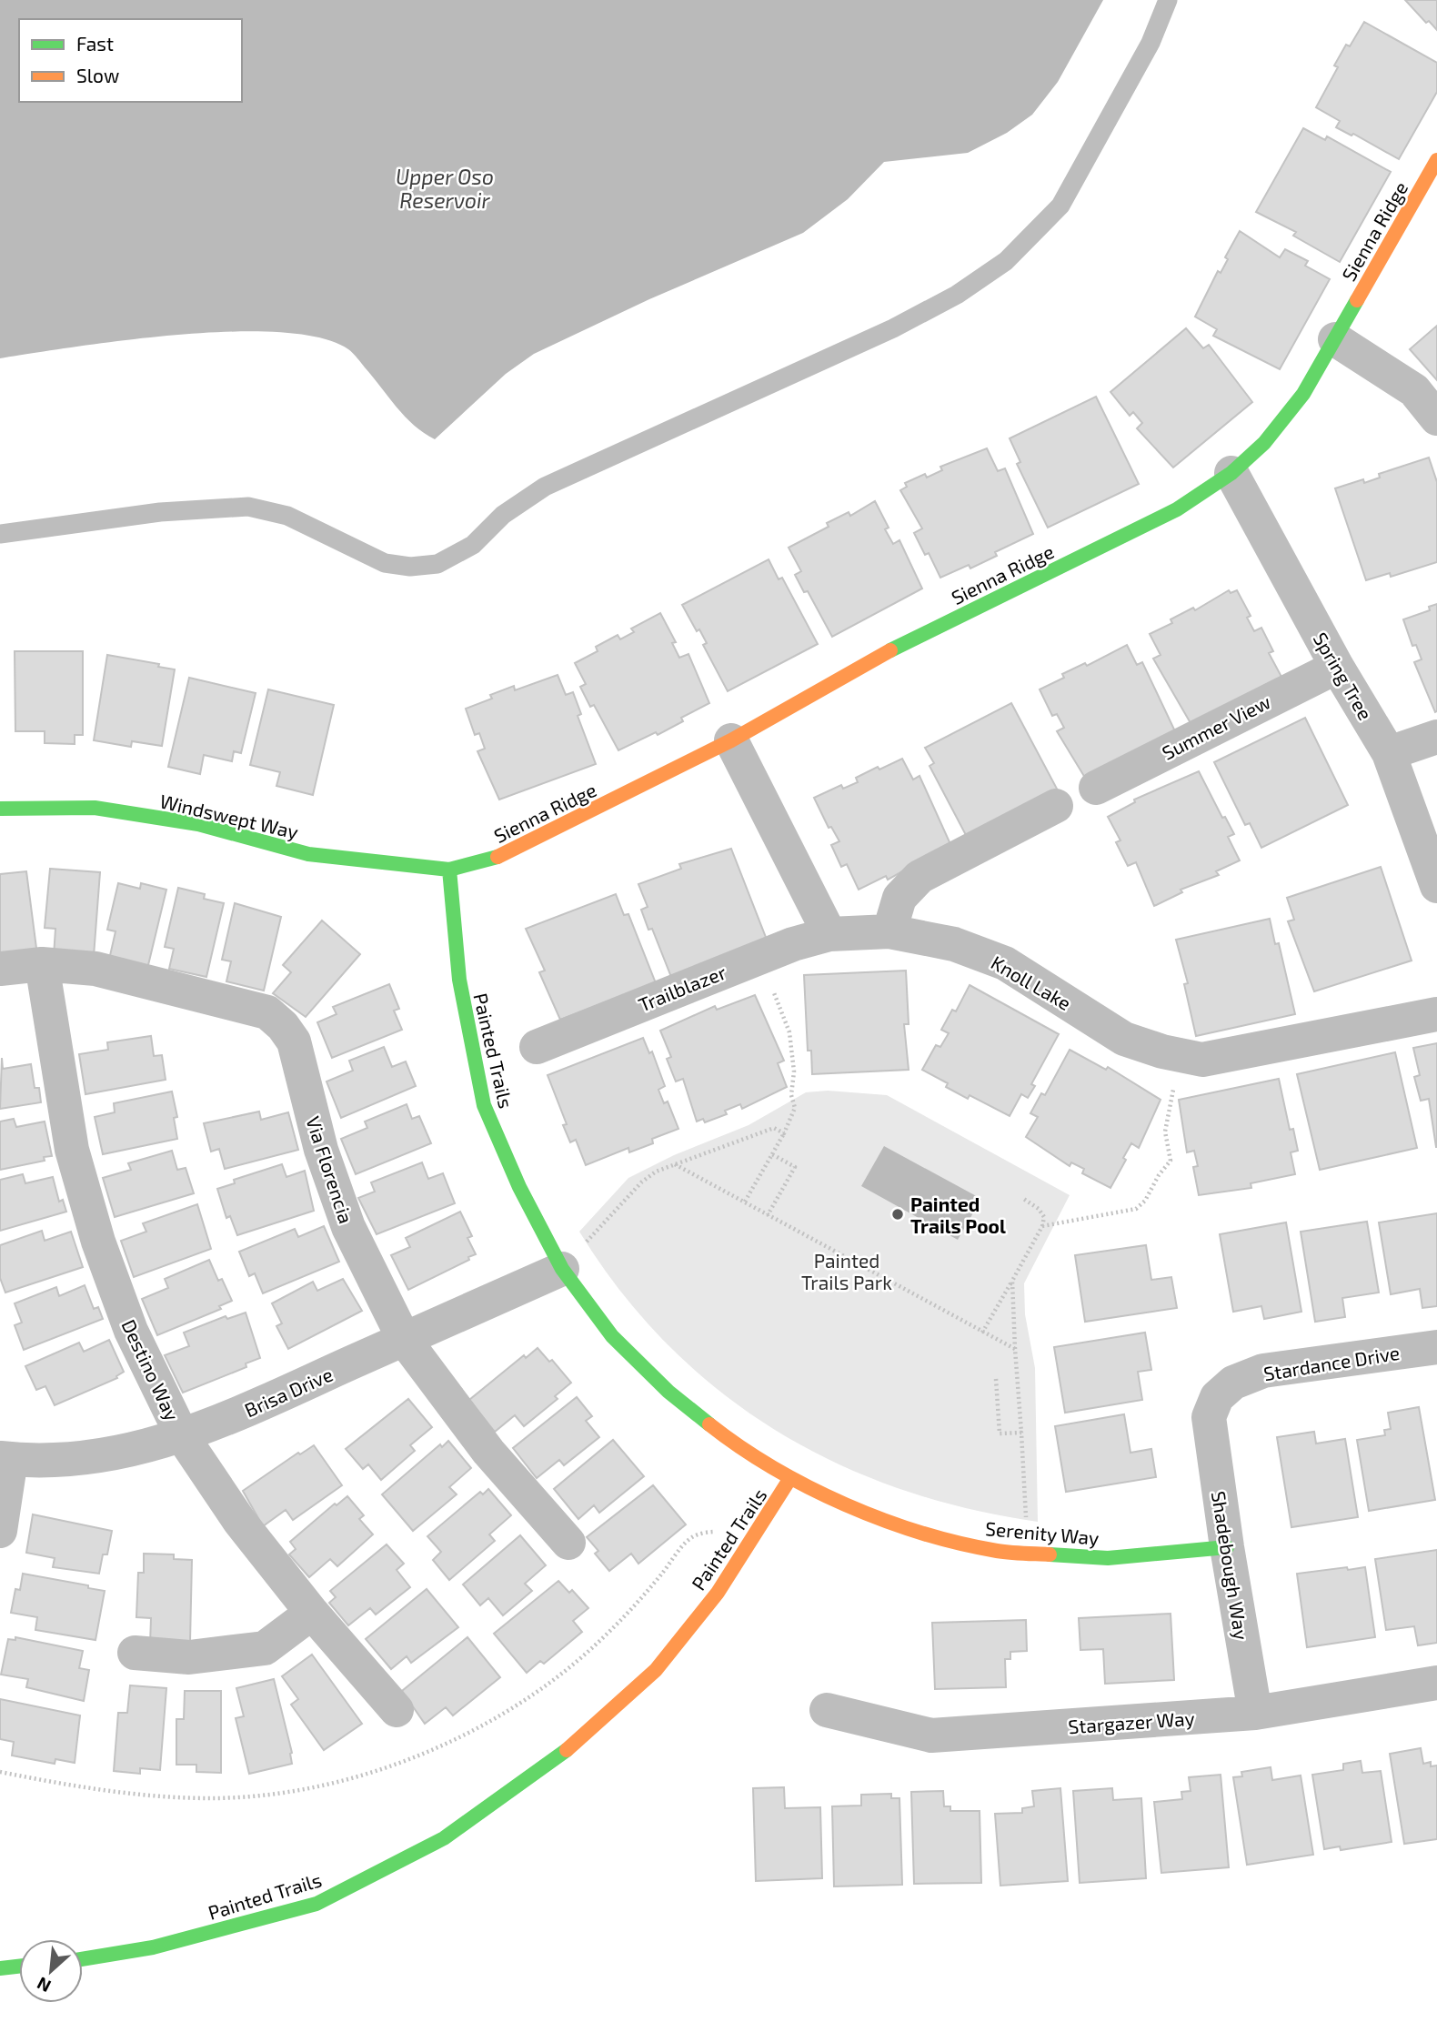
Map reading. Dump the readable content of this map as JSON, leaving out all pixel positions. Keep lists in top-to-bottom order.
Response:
{
  "streets": {
    "street": [
      "Sienna Ridge",
      "Spring Tree",
      "Summer View",
      "Windswept Way",
      "Knoll Lake",
      "Trailblazer",
      "Painted Trails",
      "Via Florencia",
      "Stardance Drive",
      "Destino Way",
      "Brisa Drive",
      "Serenity Way",
      "Shadebough Way",
      "Stargazer Way"
    ]
  },
  "crossings": [
    ["Sienna Ridge", "Spring Tree"],
    ["Sienna Ridge", "Windswept Way"],
    ["Sienna Ridge", "Painted Trails"],
    ["Spring Tree", "Summer View"],
    ["Windswept Way", "Painted Trails"],
    ["Knoll Lake", "Trailblazer"],
    ["Painted Trails", "Brisa Drive"],
    ["Painted Trails", "Serenity Way"],
    ["Via Florencia", "Destino Way"],
    ["Via Florencia", "Brisa Drive"],
    ["Stardance Drive", "Shadebough Way"],
    ["Destino Way", "Brisa Drive"],
    ["Serenity Way", "Shadebough Way"],
    ["Shadebough Way", "Stargazer Way"]
  ],
  "water": ["Upper Oso Reservoir"],
  "parks": ["Painted Trails Park"],
  "places": ["Painted Trails Pool"],
  "legend": ["Fast", "Slow"],
  "north": "bottom left"
}
